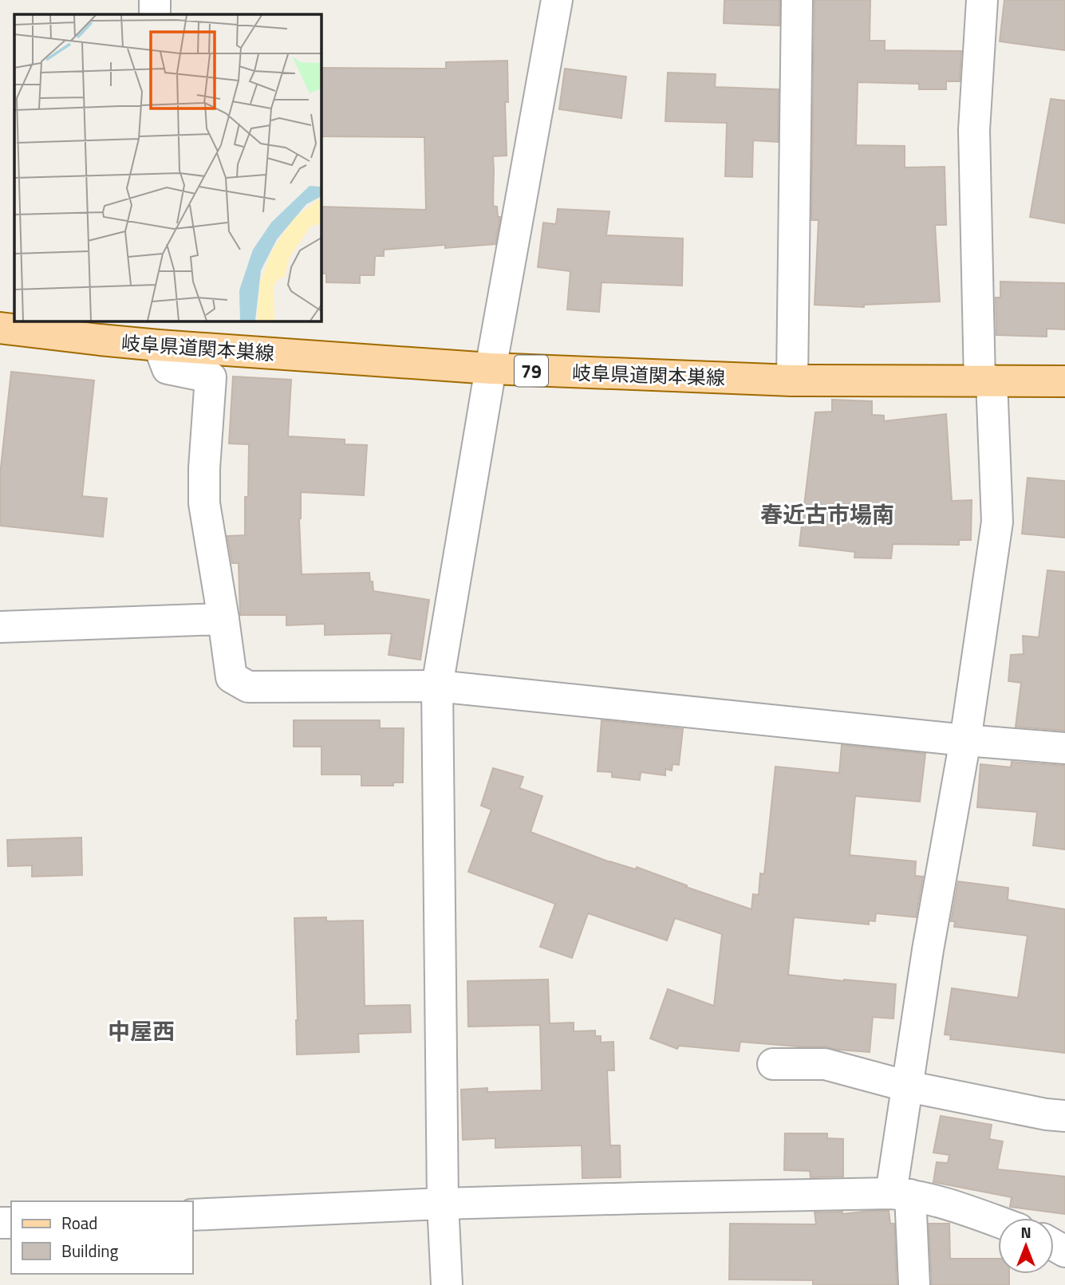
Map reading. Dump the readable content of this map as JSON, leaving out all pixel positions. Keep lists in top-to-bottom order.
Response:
{
  "streets": {
    "main road": ["岐阜県道関本巣線", "79"]
  },
  "districts": ["春近古市場南", "中屋西"],
  "legend": ["Road", "Building"],
  "north": "top"
}
